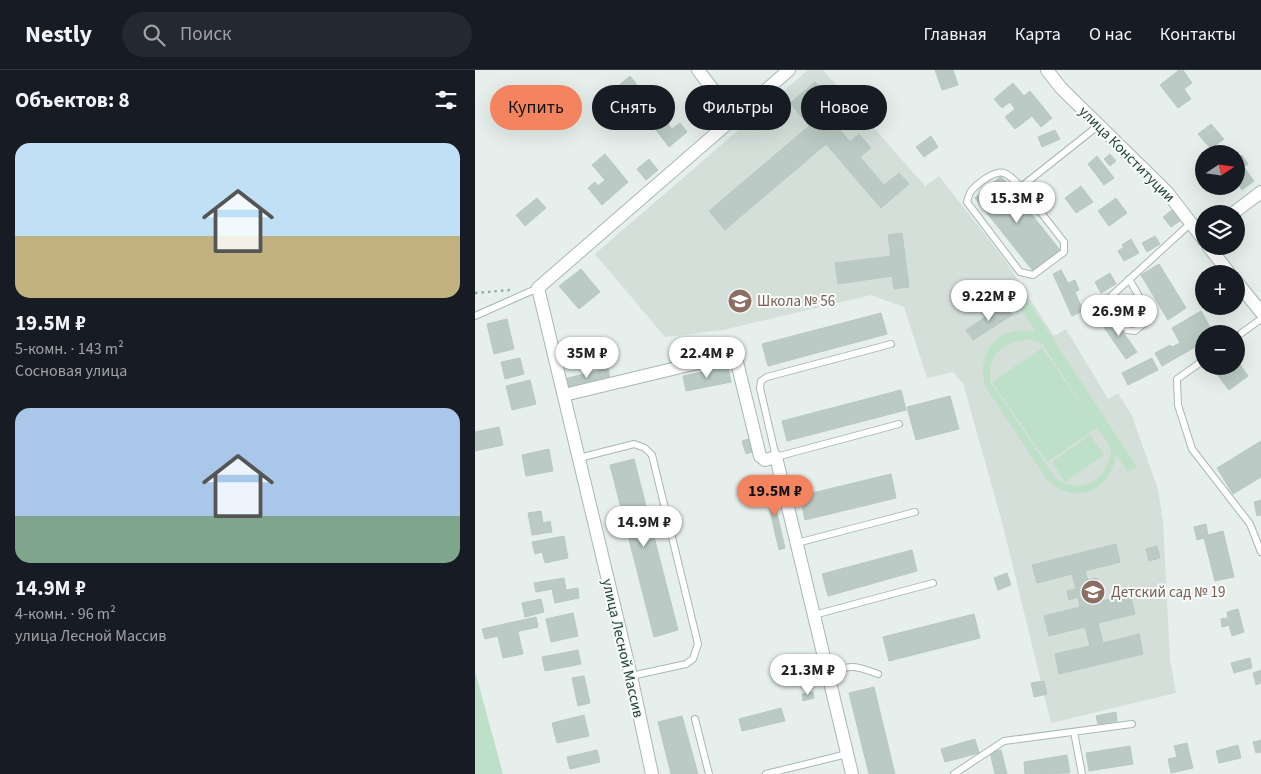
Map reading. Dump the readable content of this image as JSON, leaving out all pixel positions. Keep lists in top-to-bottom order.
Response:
{
  "streets": {
    "street": ["улица Конституции", "улица Лесной Массив"]
  },
  "places": {
    "school or university": ["Школа № 56", "Детский сад № 19"]
  },
  "north": "right",
  "page": {
    "header": "Nestly",
    "search": "Поиск",
    "nav": [
      "Главная",
      "Карта",
      "О нас",
      "Контакты"
    ],
    "heading": "Объектов: 8",
    "chip": [
      "Купить",
      "Снять",
      "Фильтры",
      "Новое"
    ],
    "list": [
      {
        "name": "19.5M ₽",
        "note": "5-комн. · 143 m² · Сосновая улица"
      },
      {
        "name": "14.9M ₽",
        "note": "4-комн. · 96 m² · улица Лесной Массив"
      }
    ],
    "map_buttons": ["+", "−"],
    "price": [
      "15.3M ₽",
      "9.22M ₽",
      "26.9M ₽",
      "35M ₽",
      "22.4M ₽",
      "19.5M ₽",
      "14.9M ₽",
      "21.3M ₽"
    ]
  }
}
